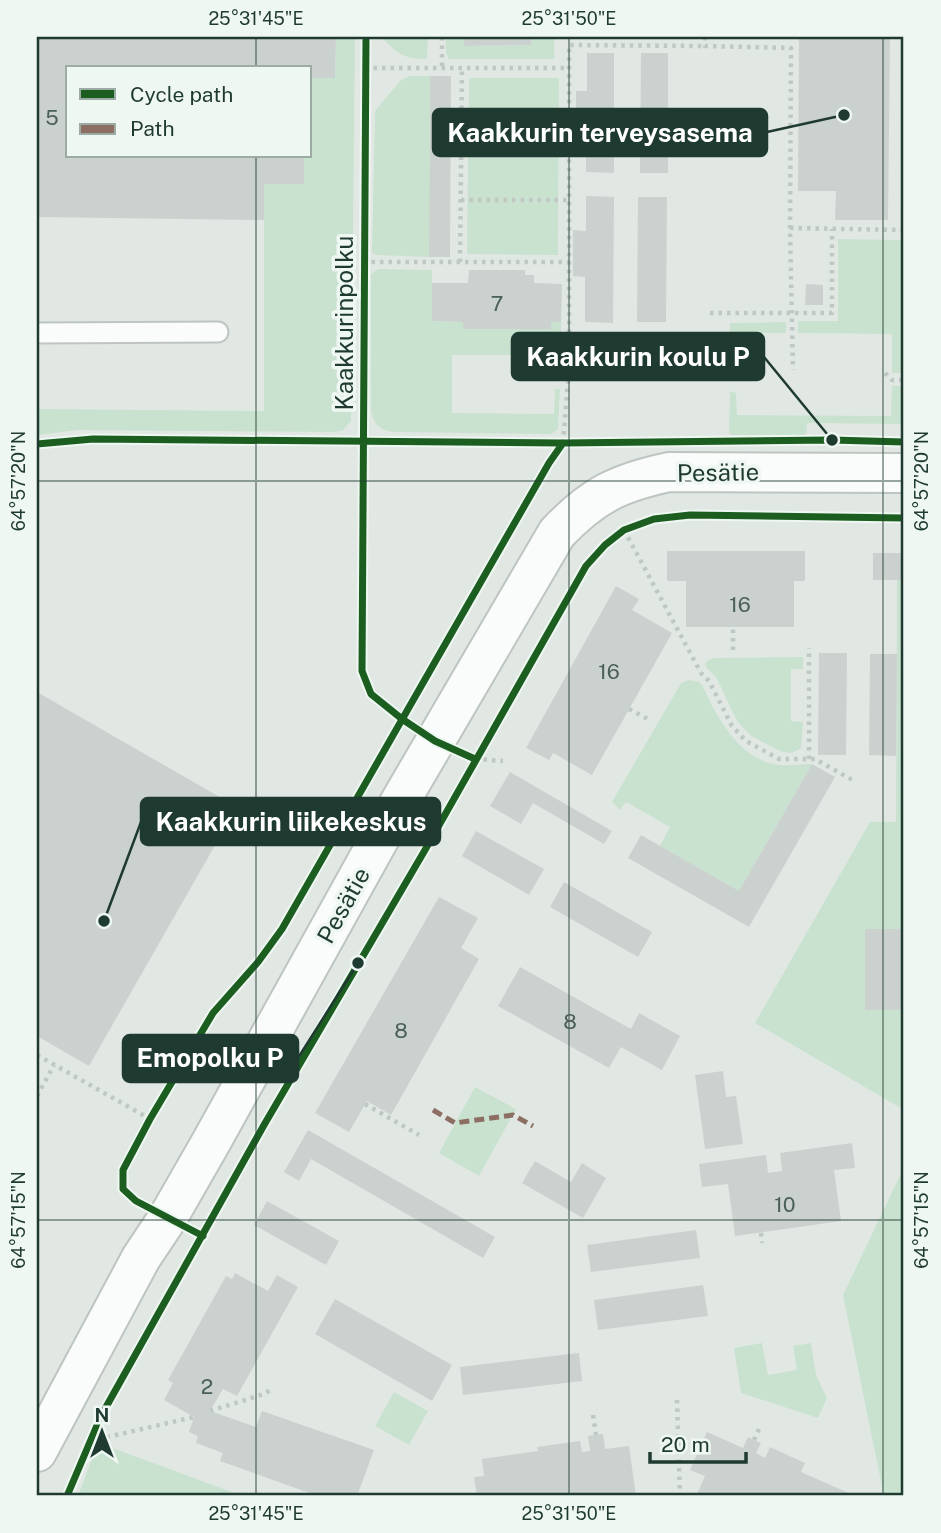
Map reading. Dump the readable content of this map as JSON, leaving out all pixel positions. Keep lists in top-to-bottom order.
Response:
{
  "streets": {
    "street": ["Pesätie"],
    "cycle path": ["Kaakkurinpolku"]
  },
  "places": [
    "Kaakkurin terveysasema",
    "Kaakkurin koulu P",
    "Kaakkurin liikekeskus",
    "Emopolku P"
  ],
  "house_numbers": [
    "5",
    "7",
    "16",
    "16",
    "8",
    "8",
    "10",
    "2"
  ],
  "legend": ["Cycle path", "Path"],
  "scale_bar": "20 m",
  "north": "top",
  "coordinates": [
    "25°31'45\"E",
    "25°31'50\"E",
    "64°57'20\"N",
    "64°57'15\"N"
  ]
}
